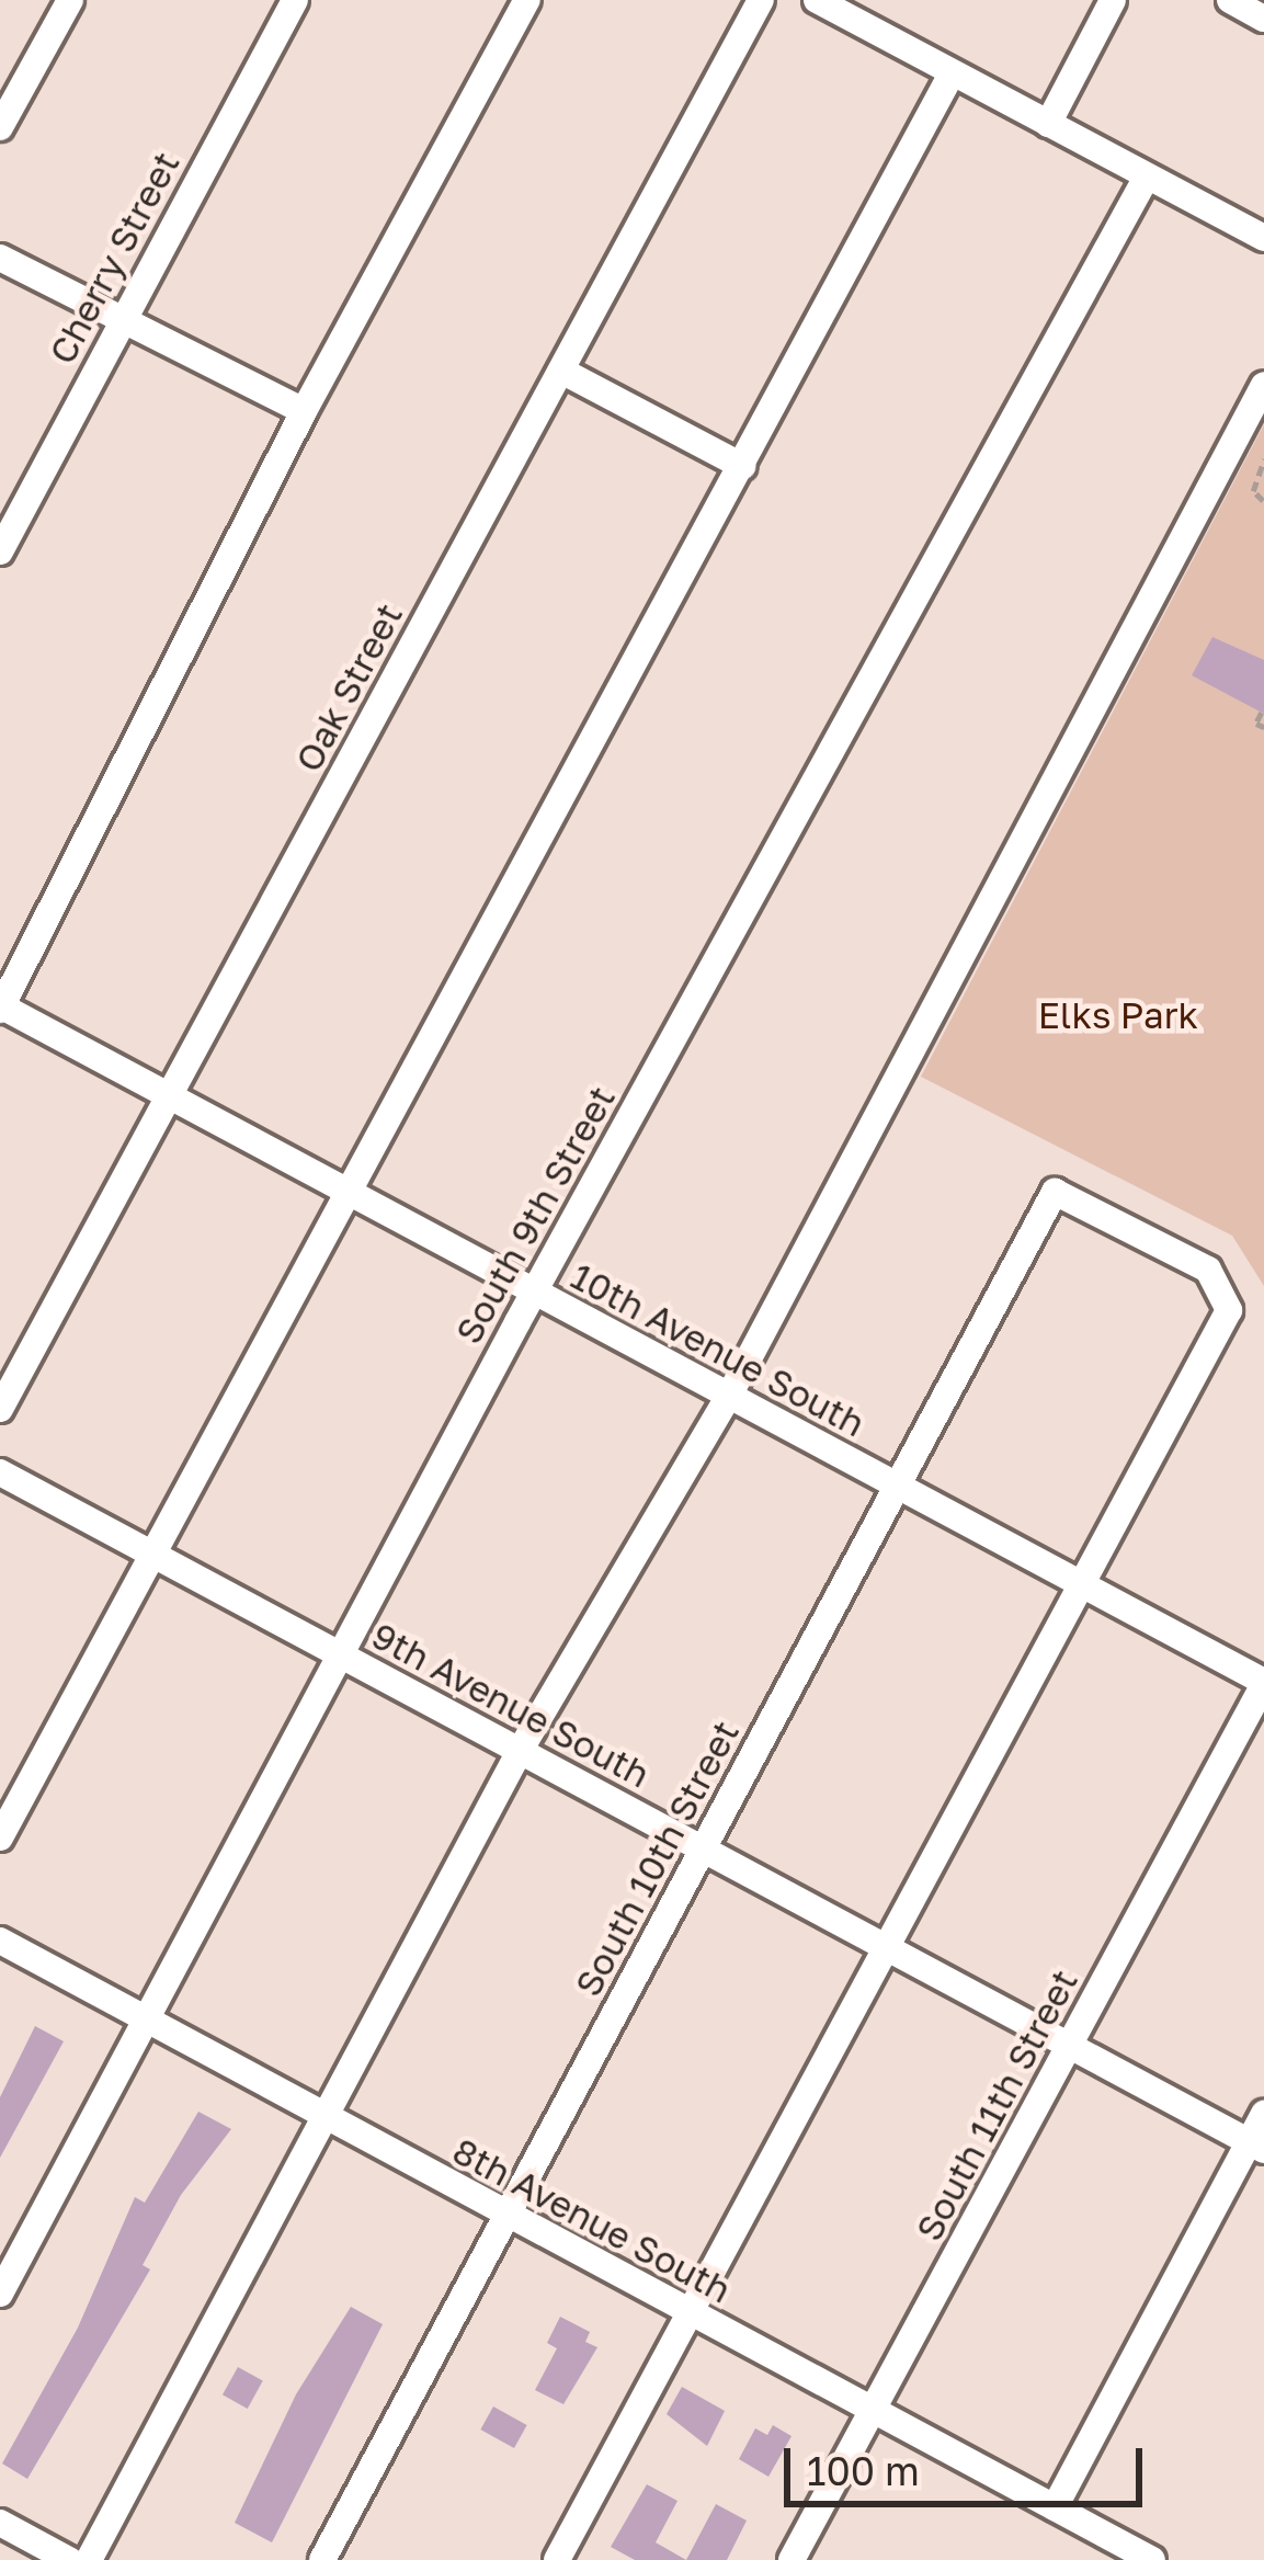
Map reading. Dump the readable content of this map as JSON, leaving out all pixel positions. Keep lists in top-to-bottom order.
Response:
{
  "streets": {
    "street": [
      "Cherry Street",
      "Oak Street",
      "South 9th Street",
      "10th Avenue South",
      "9th Avenue South",
      "South 10th Street",
      "South 11th Street",
      "8th Avenue South"
    ]
  },
  "crossings": [
    ["Oak Street", "10th Avenue South"],
    ["South 9th Street", "10th Avenue South"],
    ["South 9th Street", "9th Avenue South"],
    ["South 9th Street", "8th Avenue South"],
    ["10th Avenue South", "South 10th Street"],
    ["10th Avenue South", "South 11th Street"],
    ["9th Avenue South", "South 10th Street"],
    ["9th Avenue South", "South 11th Street"],
    ["South 10th Street", "8th Avenue South"],
    ["South 11th Street", "8th Avenue South"]
  ],
  "parks": ["Elks Park"],
  "scale_bar": "100 m"
}
